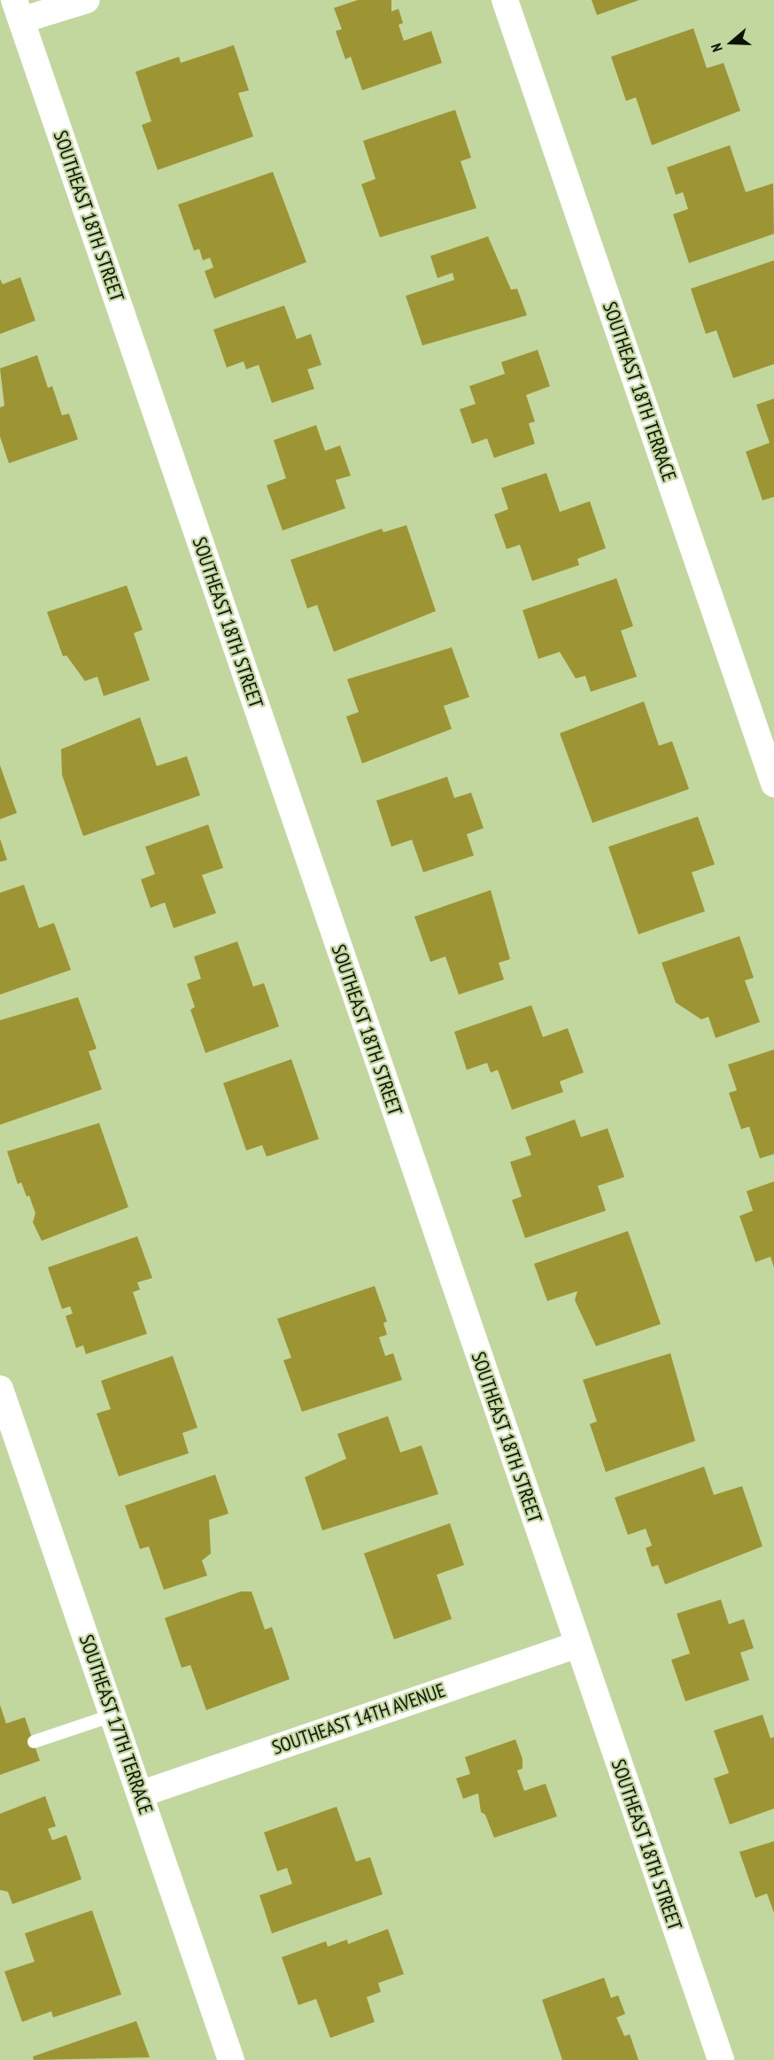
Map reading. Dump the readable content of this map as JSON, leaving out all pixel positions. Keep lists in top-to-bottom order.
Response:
{
  "streets": {
    "street": [
      "SOUTHEAST 18TH STREET",
      "SOUTHEAST 18TH TERRACE",
      "SOUTHEAST 14TH AVENUE",
      "SOUTHEAST 17TH TERRACE"
    ]
  },
  "crossings": [
    ["SOUTHEAST 18TH STREET", "SOUTHEAST 14TH AVENUE"],
    ["SOUTHEAST 14TH AVENUE", "SOUTHEAST 17TH TERRACE"]
  ],
  "north": "left"
}
